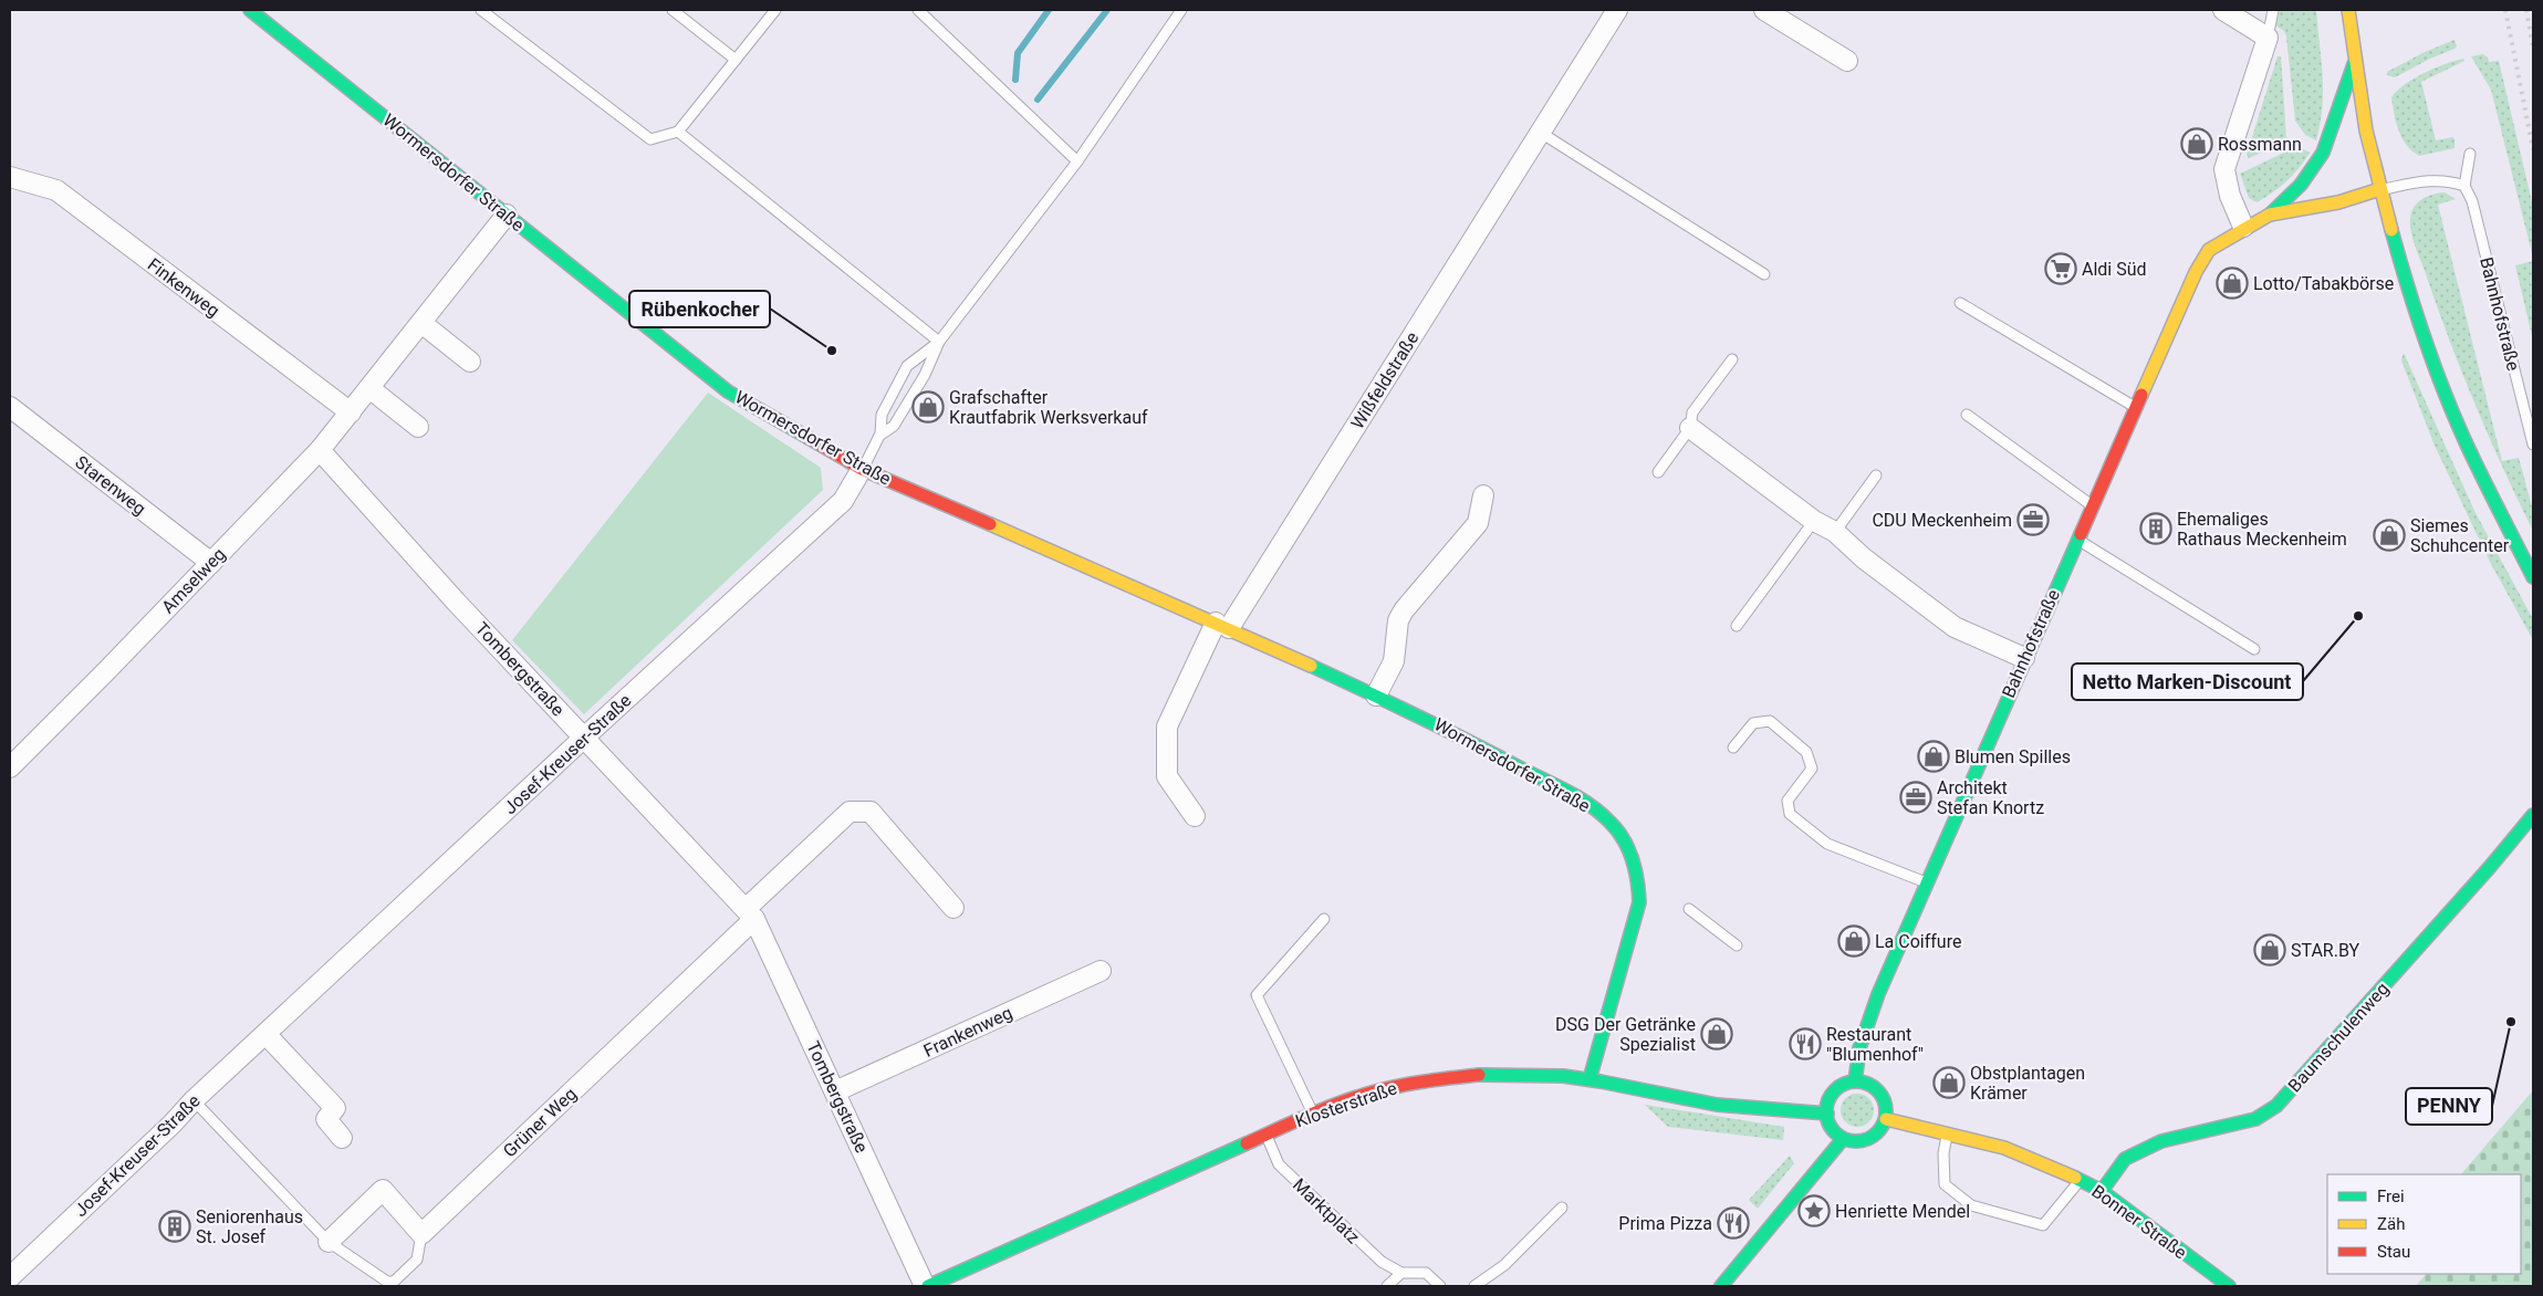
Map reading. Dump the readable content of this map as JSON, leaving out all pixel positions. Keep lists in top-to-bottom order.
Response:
{
  "streets": {
    "street": [
      "Wormersdorfer Straße",
      "Finkenweg",
      "Bahnhofstraße",
      "Wißfeldstraße",
      "Starenweg",
      "Amselweg",
      "Tombergstraße",
      "Josef-Kreuser-Straße",
      "Frankenweg",
      "Baumschulenweg",
      "Klosterstraße",
      "Grüner Weg",
      "Bonner Straße"
    ],
    "lane": ["Marktplatz"]
  },
  "crossings": [
    ["Wormersdorfer Straße", "Wißfeldstraße"],
    ["Wormersdorfer Straße", "Amselweg"],
    ["Wormersdorfer Straße", "Josef-Kreuser-Straße"],
    ["Wormersdorfer Straße", "Klosterstraße"],
    ["Finkenweg", "Amselweg"],
    ["Bahnhofstraße", "Klosterstraße"],
    ["Bahnhofstraße", "Bonner Straße"],
    ["Starenweg", "Amselweg"],
    ["Amselweg", "Tombergstraße"],
    ["Tombergstraße", "Josef-Kreuser-Straße"],
    ["Tombergstraße", "Frankenweg"],
    ["Tombergstraße", "Klosterstraße"],
    ["Tombergstraße", "Grüner Weg"],
    ["Baumschulenweg", "Bonner Straße"],
    ["Klosterstraße", "Marktplatz"],
    ["Klosterstraße", "Bonner Straße"]
  ],
  "places": {
    "shop": [
      "Rossmann",
      "Lotto/Tabakbörse",
      "Grafschafter Krautfabrik Werksverkauf",
      "Siemes Schuhcenter",
      "Blumen Spilles",
      "La Coiffure",
      "STAR.BY",
      "DSG Der Getränke Spezialist",
      "Obstplantagen Krämer"
    ],
    "supermarket": ["Aldi Süd"],
    "other": ["Rübenkocher", "Netto Marken-Discount", "PENNY"],
    "office": ["CDU Meckenheim", "Architekt Stefan Knortz"],
    "building": ["Ehemaliges Rathaus Meckenheim", "Seniorenhaus St. Josef"],
    "restaurant": ["Restaurant \"Blumenhof\"", "Prima Pizza"],
    "place": ["Henriette Mendel"]
  },
  "legend": ["Frei", "Zäh", "Stau"]
}
